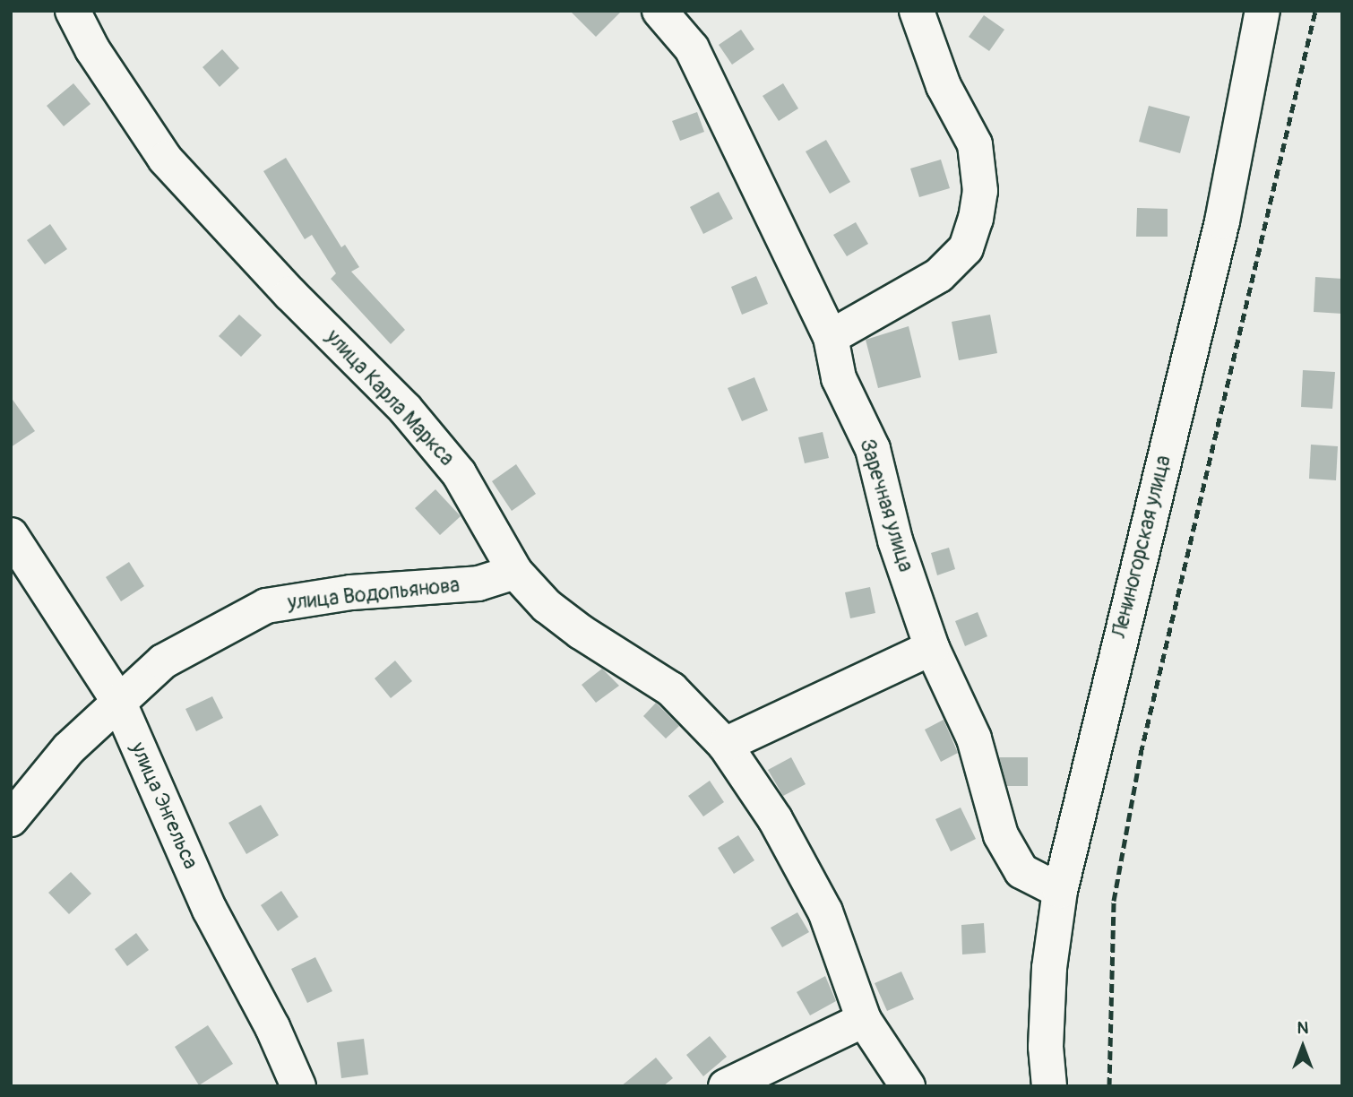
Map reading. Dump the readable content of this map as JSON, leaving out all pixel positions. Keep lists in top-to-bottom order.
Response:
{
  "streets": {
    "street": [
      "улица Карла Маркса",
      "Заречная улица",
      "Лениногорская улица",
      "улица Водопьянова",
      "улица Энгельса"
    ]
  },
  "crossings": [
    ["улица Карла Маркса", "улица Водопьянова"],
    ["Заречная улица", "Лениногорская улица"],
    ["улица Водопьянова", "улица Энгельса"]
  ],
  "north": "top"
}
